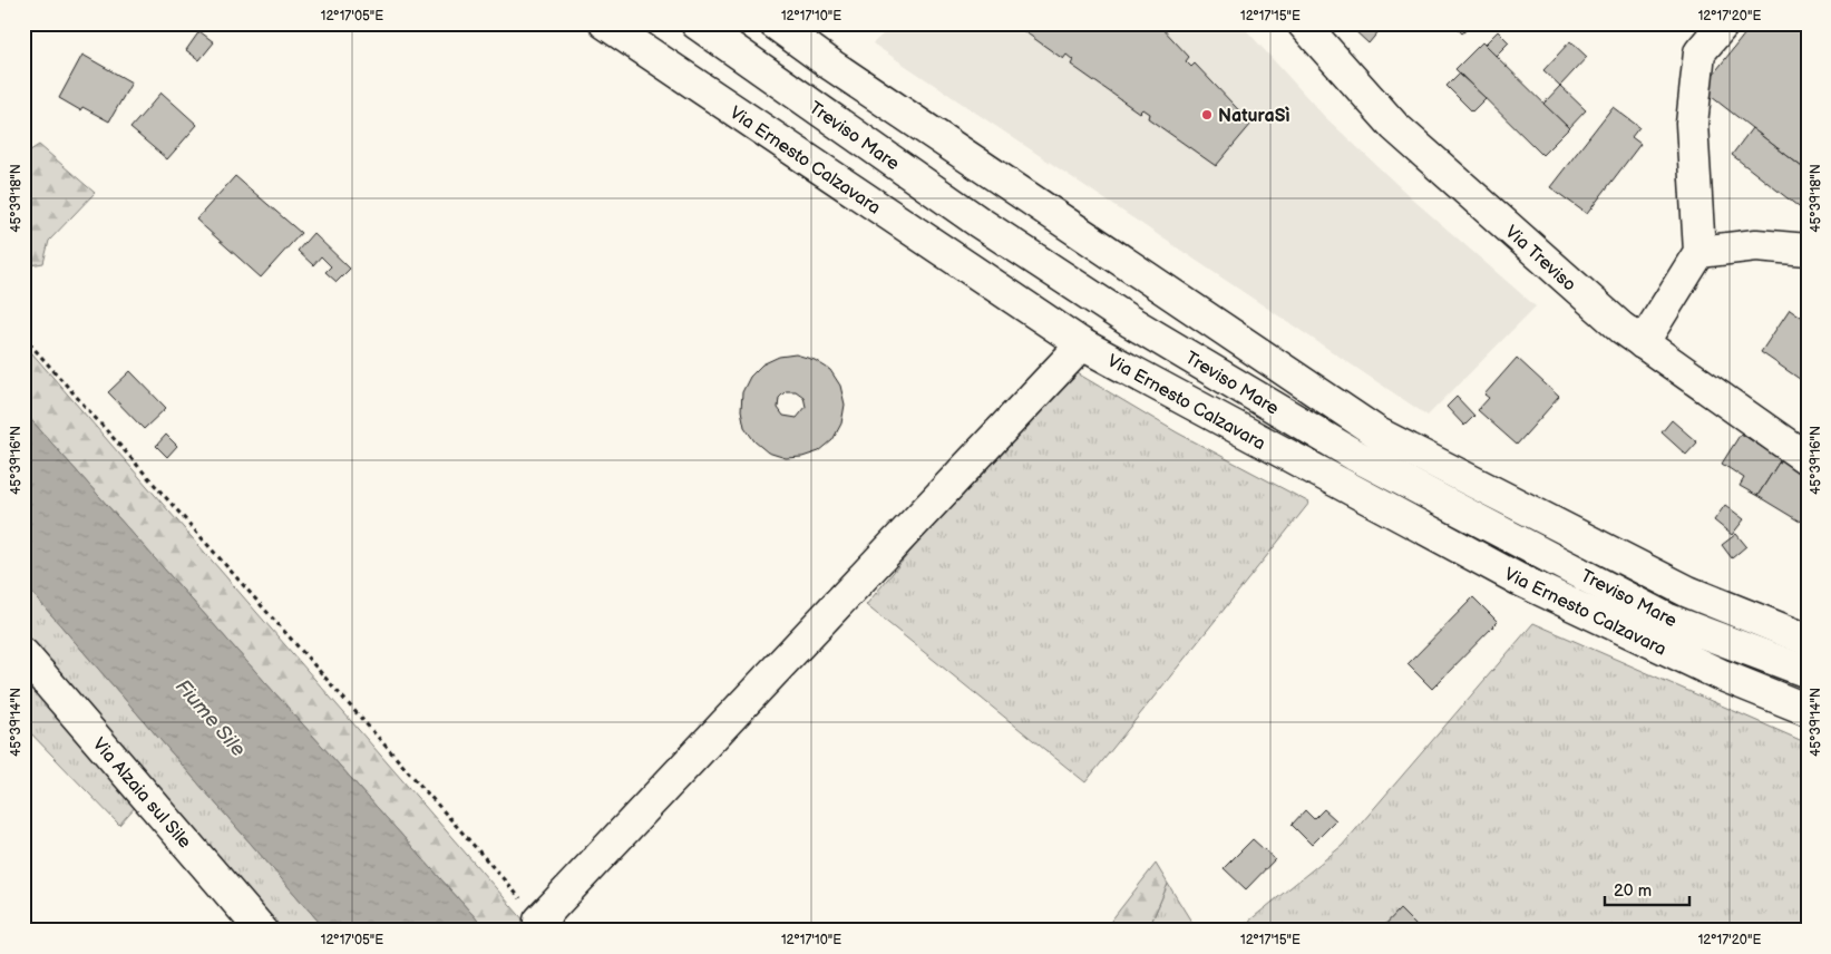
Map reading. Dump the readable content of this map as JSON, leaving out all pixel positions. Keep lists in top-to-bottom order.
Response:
{
  "streets": {
    "main road": [
      "Treviso Mare",
      "Via Ernesto Calzavara",
      "Via Treviso",
      "Via Alzaia sul Sile"
    ]
  },
  "water": ["Fiume Sile"],
  "places": ["NaturaSì"],
  "scale_bar": "20 m",
  "coordinates": [
    "12°17'05\"E",
    "12°17'10\"E",
    "12°17'15\"E",
    "12°17'20\"E",
    "45°39'18\"N",
    "45°39'16\"N",
    "45°39'14\"N"
  ]
}
